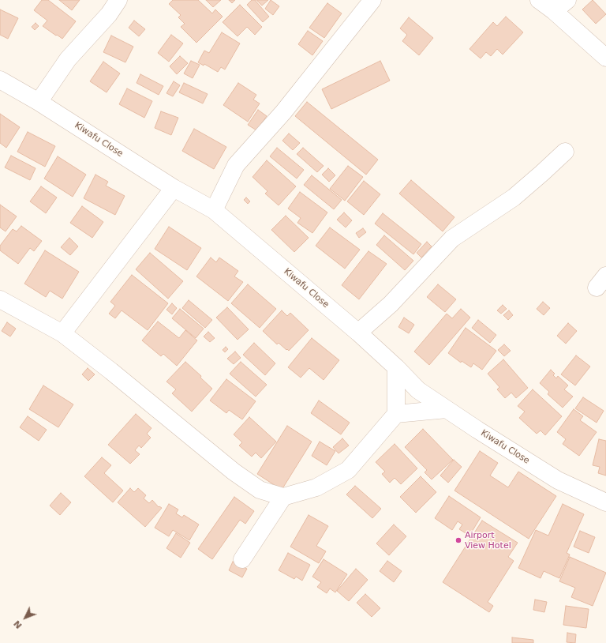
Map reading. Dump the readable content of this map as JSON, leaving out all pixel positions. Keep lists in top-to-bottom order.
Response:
{
  "streets": {
    "street": ["Kiwafu Close"]
  },
  "places": ["Airport View Hotel"],
  "north": "bottom left"
}
